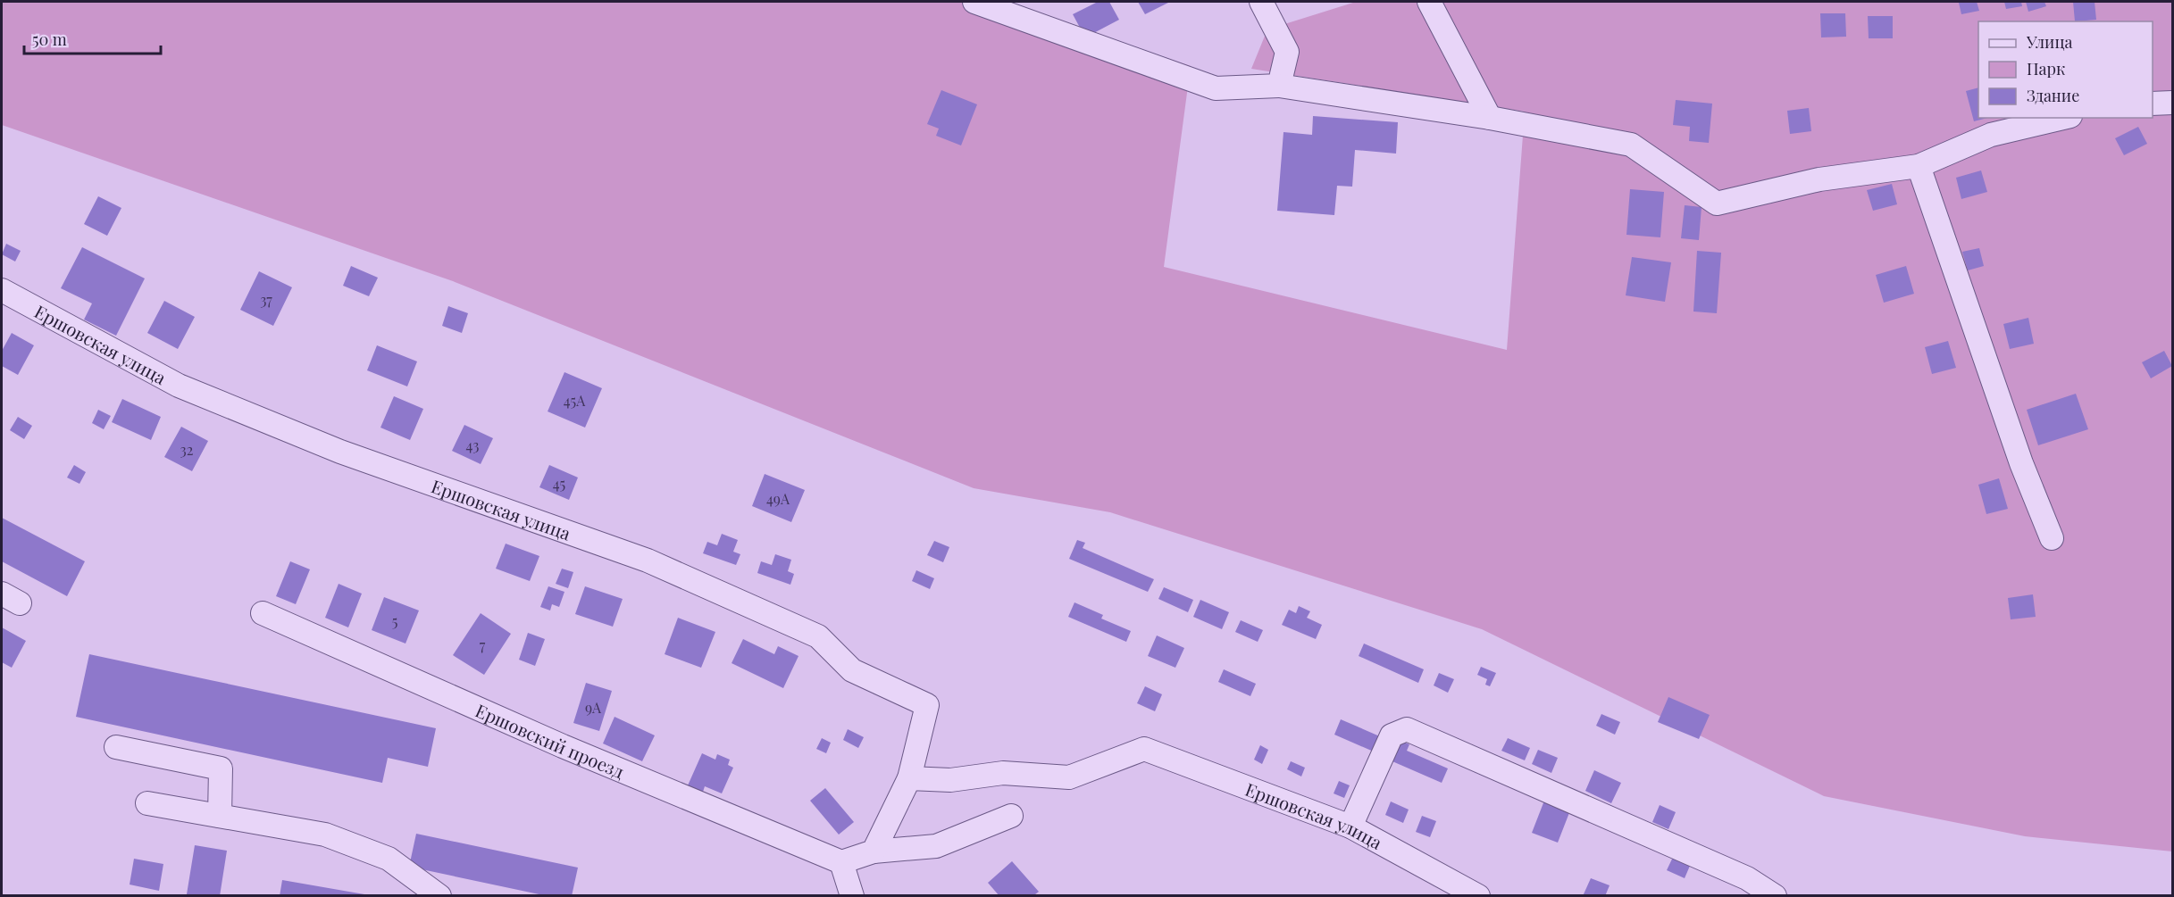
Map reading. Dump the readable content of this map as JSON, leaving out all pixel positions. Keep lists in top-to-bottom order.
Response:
{
  "streets": {
    "street": ["Ершовская улица", "Ершовский проезд"]
  },
  "house_numbers": [
    "37",
    "45А",
    "43",
    "32",
    "45",
    "49А",
    "5",
    "7",
    "9А"
  ],
  "legend": ["Улица", "Парк", "Здание"],
  "scale_bar": "50 m"
}
